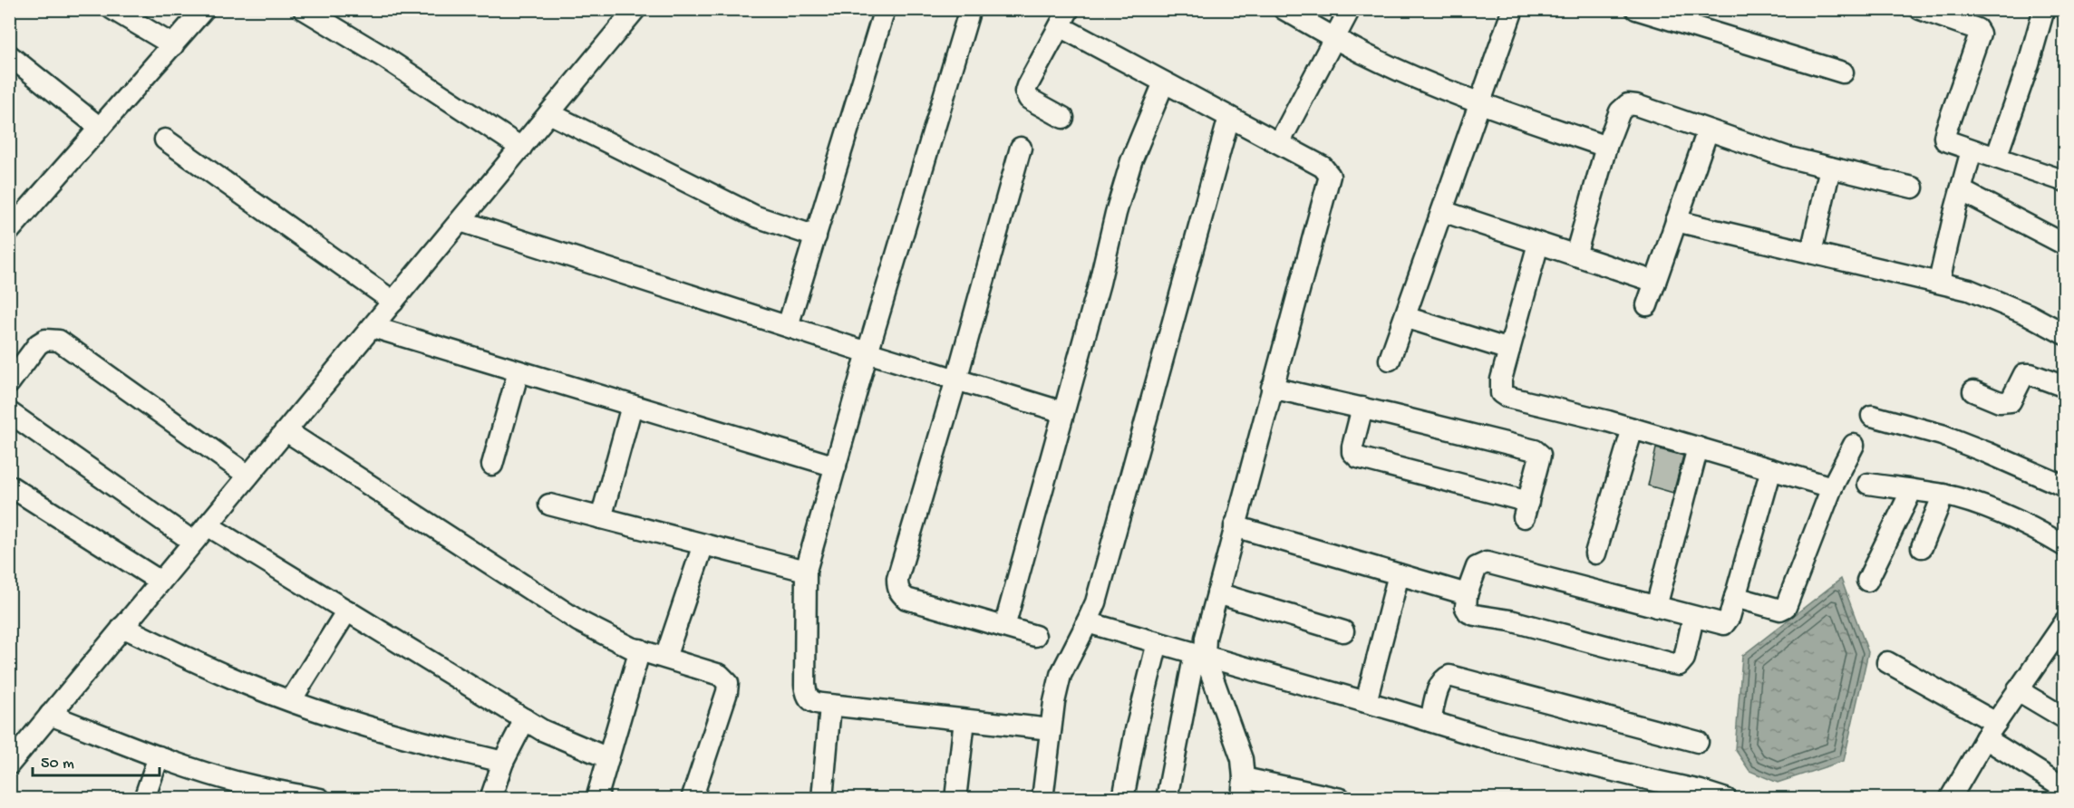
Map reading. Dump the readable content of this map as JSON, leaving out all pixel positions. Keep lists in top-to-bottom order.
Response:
{
  "scale_bar": "50 m"
}
